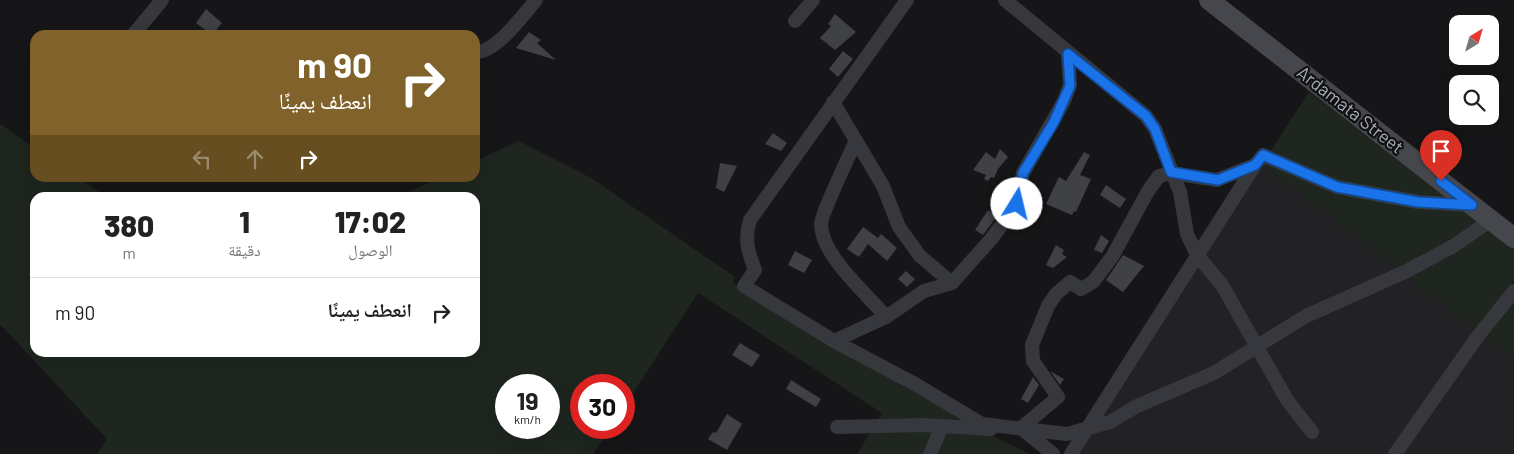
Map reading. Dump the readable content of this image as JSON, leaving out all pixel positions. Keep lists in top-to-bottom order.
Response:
{
  "streets": {
    "main road": ["Ardamata Street"]
  },
  "north": "top right",
  "page": {
    "turn": ["90 m", "انعطف يمينًا"],
    "eta": [
      "17:02",
      "الوصول",
      "1",
      "دقيقة",
      "380",
      "m"
    ],
    "list": [
      {
        "name": "انعطف يمينًا",
        "value": "90 m"
      }
    ],
    "speed": "19 km/h",
    "limit": "30"
  }
}
